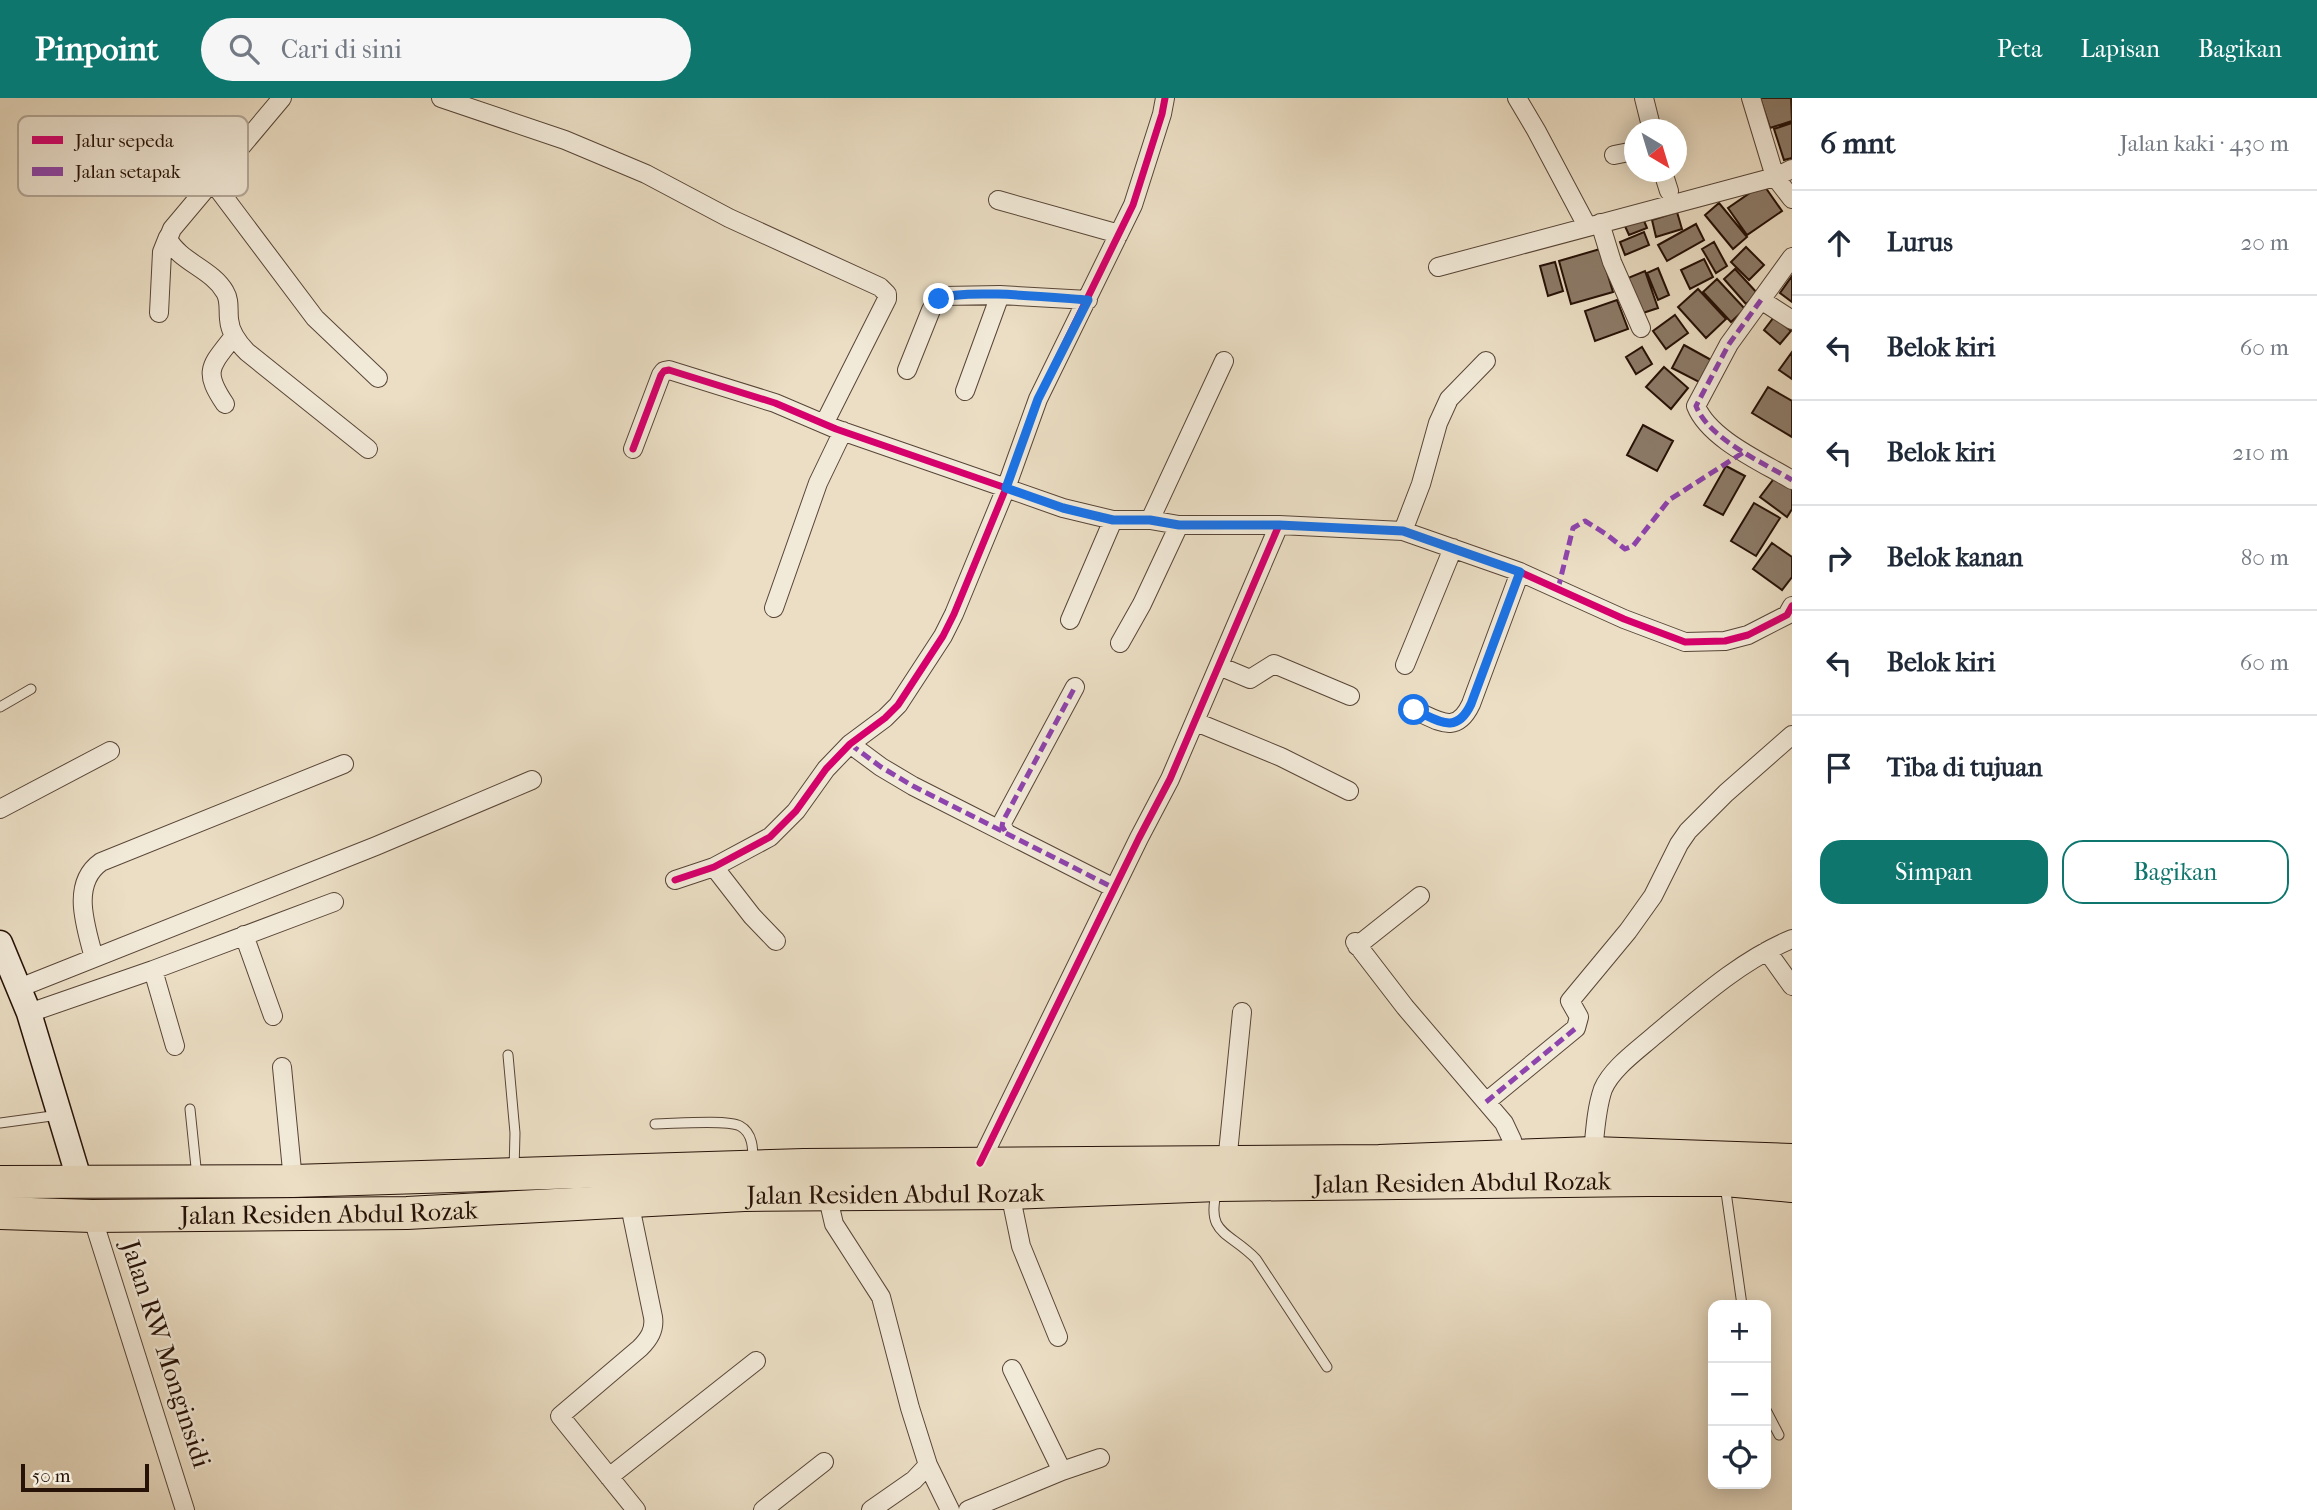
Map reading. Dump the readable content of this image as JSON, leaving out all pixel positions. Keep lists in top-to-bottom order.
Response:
{
  "streets": {
    "highway": ["Jalan Residen Abdul Rozak"],
    "street": ["Jalan RW Monginsidi"]
  },
  "crossings": [
    ["Jalan Residen Abdul Rozak", "Jalan RW Monginsidi"]
  ],
  "legend": ["Jalur sepeda", "Jalan setapak"],
  "scale_bar": "50 m",
  "north": "bottom right",
  "page": {
    "header": "Pinpoint",
    "search": "Cari di sini",
    "nav": ["Peta", "Lapisan", "Bagikan"],
    "heading": ["6 mnt", "Jalan kaki · 430 m"],
    "list": [
      ["Lurus", "20 m"],
      ["Belok kiri", "60 m"],
      ["Belok kiri", "210 m"],
      ["Belok kanan", "80 m"],
      ["Belok kiri", "60 m"],
      "Tiba di tujuan"
    ],
    "buttons": ["Simpan", "Bagikan"],
    "map_buttons": ["+", "−"],
    "scale": "50 m"
  }
}
